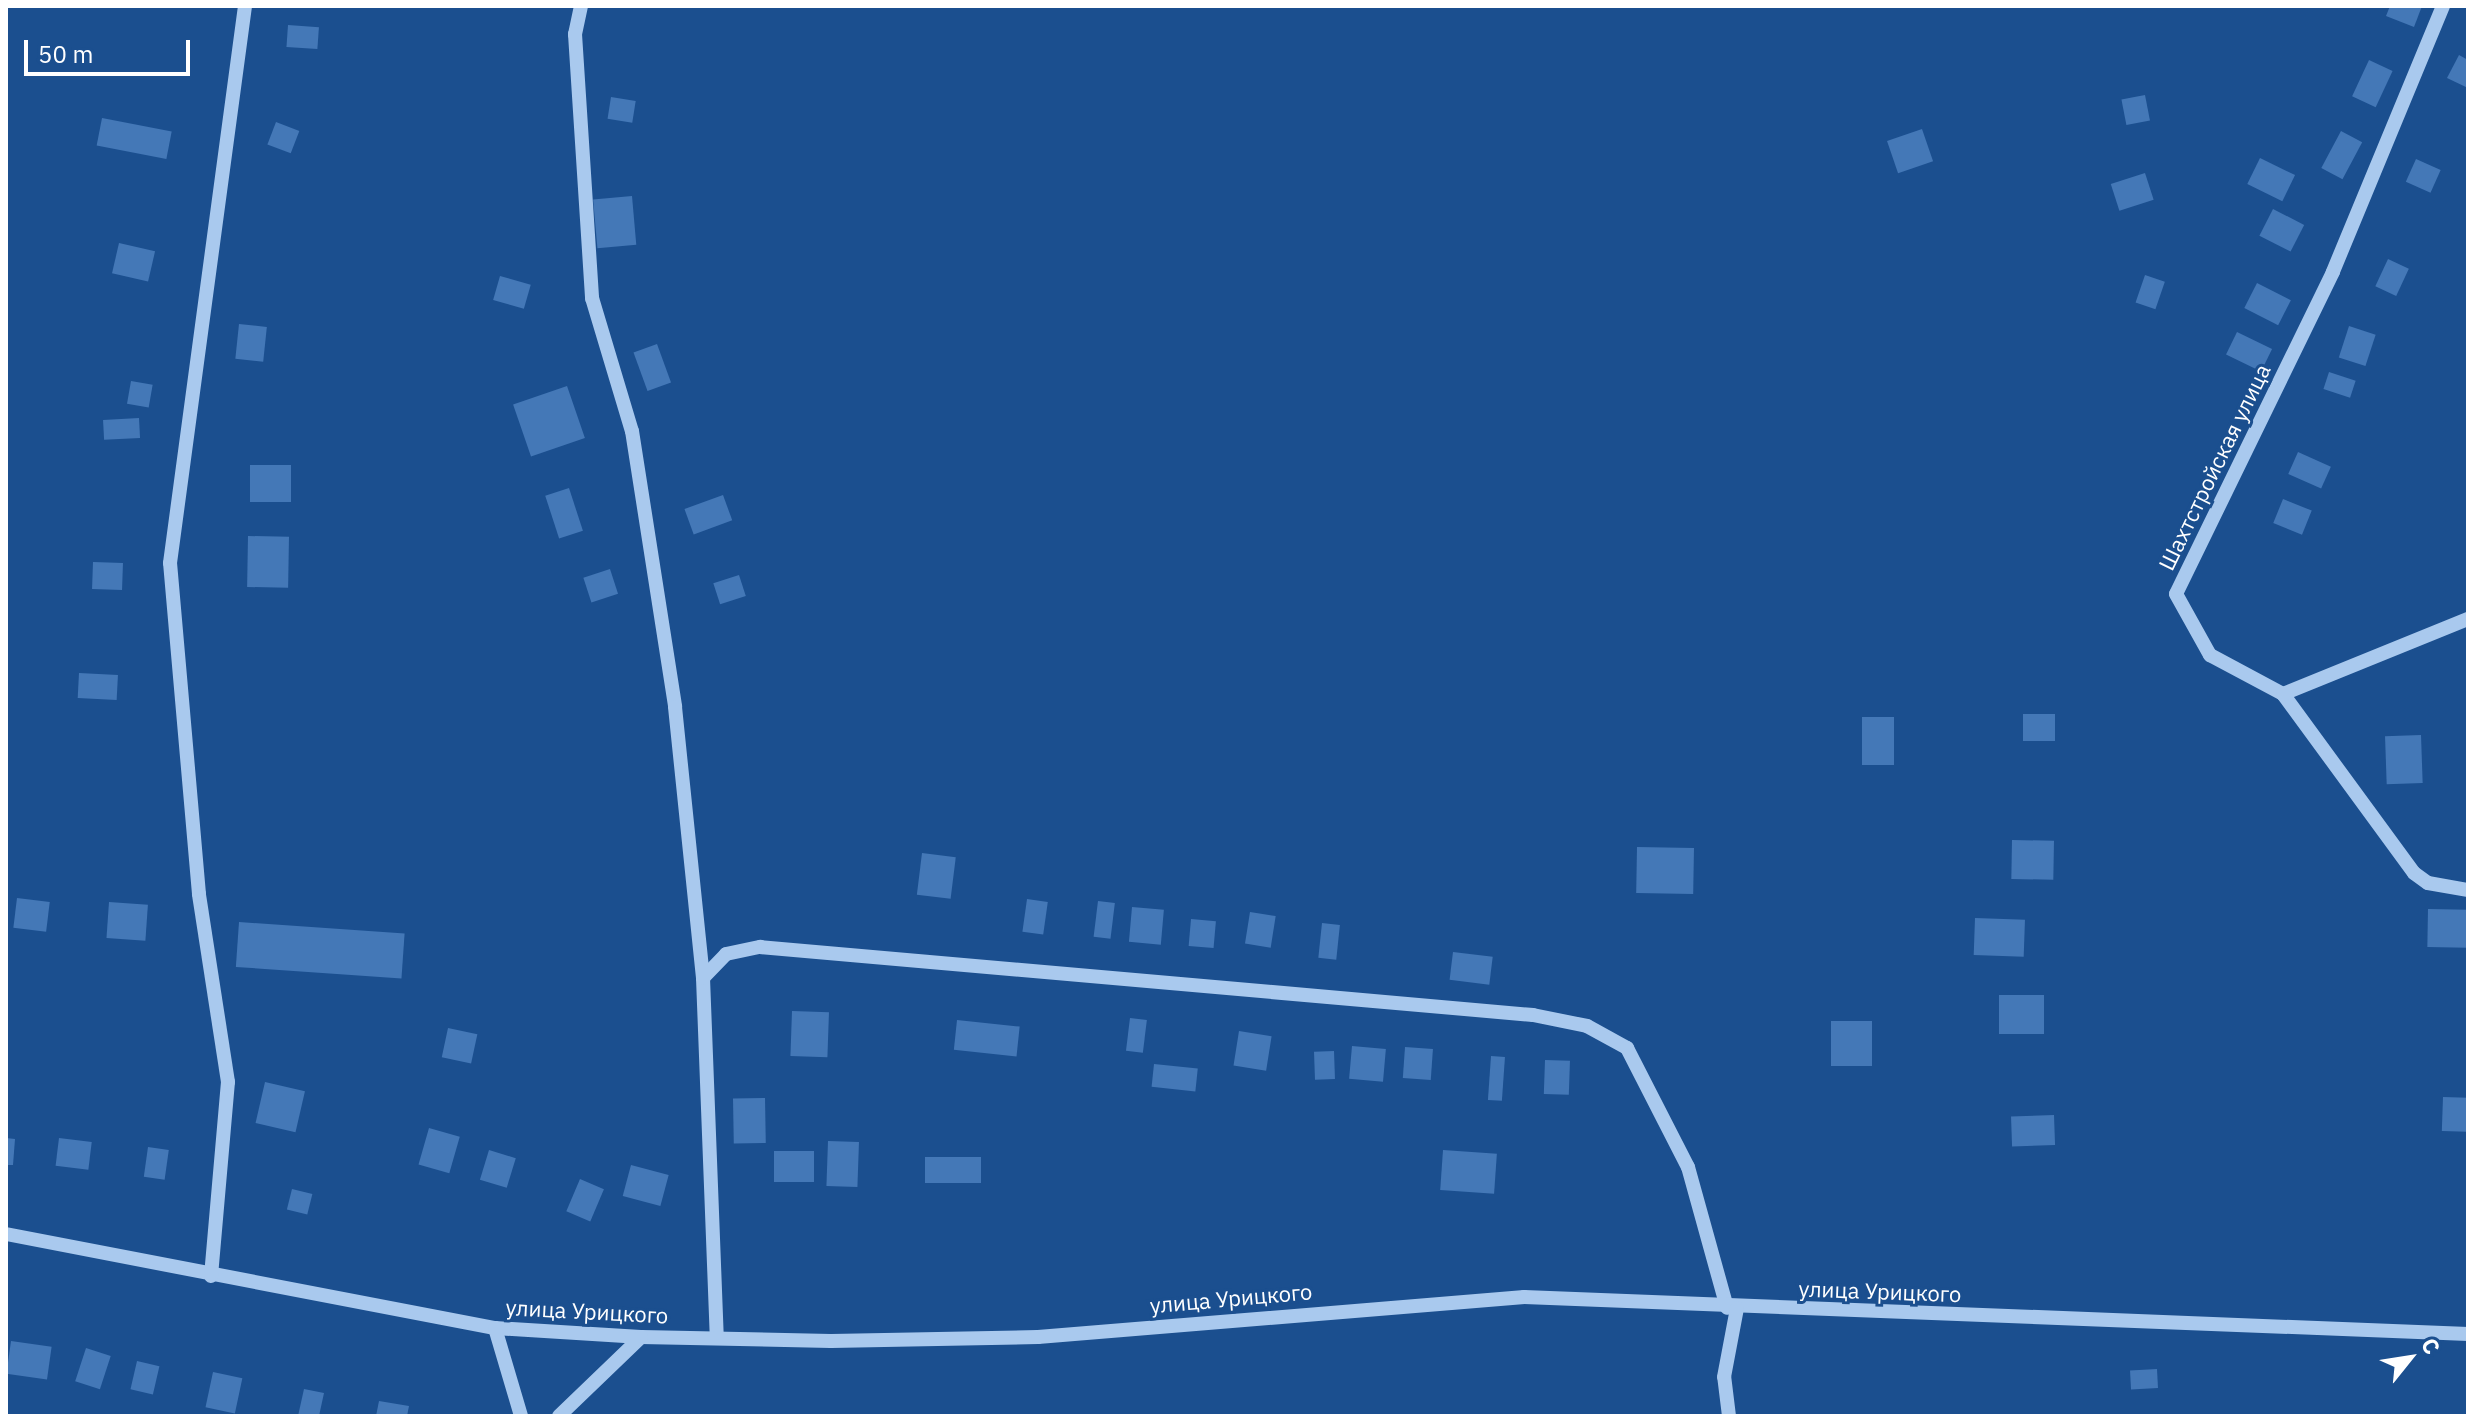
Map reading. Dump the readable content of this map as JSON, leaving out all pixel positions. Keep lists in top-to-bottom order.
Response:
{
  "streets": {
    "street": ["Шахтстройская улица", "улица Урицкого"]
  },
  "scale_bar": "50 m",
  "north": "top right"
}
